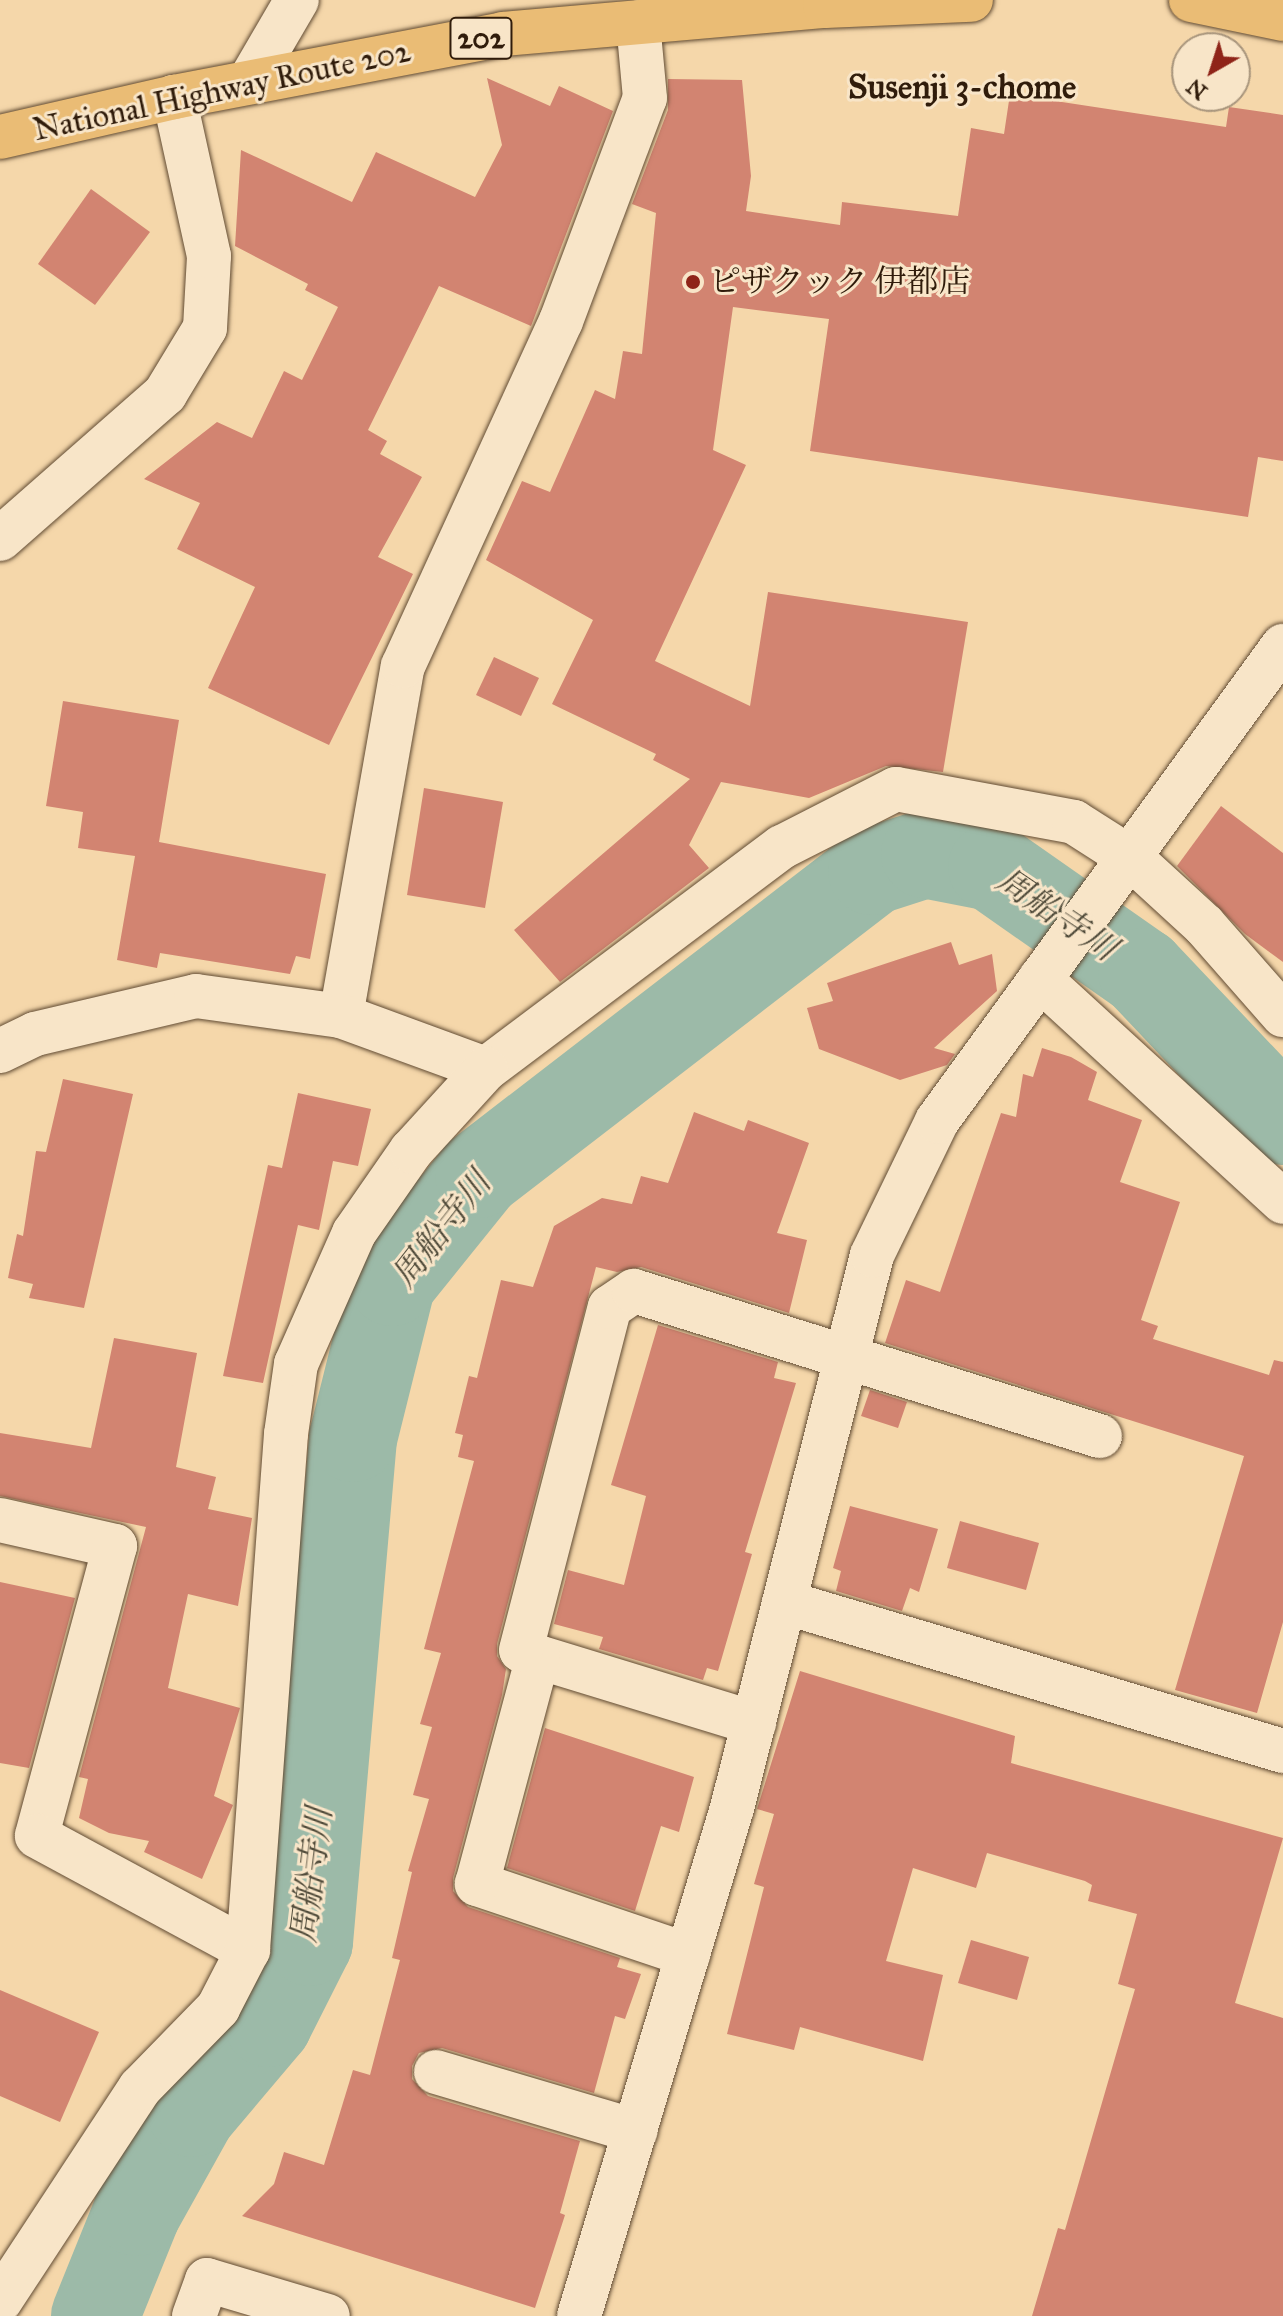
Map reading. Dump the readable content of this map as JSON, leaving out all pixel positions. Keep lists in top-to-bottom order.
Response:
{
  "streets": {
    "highway": ["202", "National Highway Route 202"]
  },
  "districts": ["Susenji 3-chome"],
  "water": ["周船寺川"],
  "places": ["ピザクック 伊都店"],
  "north": "bottom left"
}
